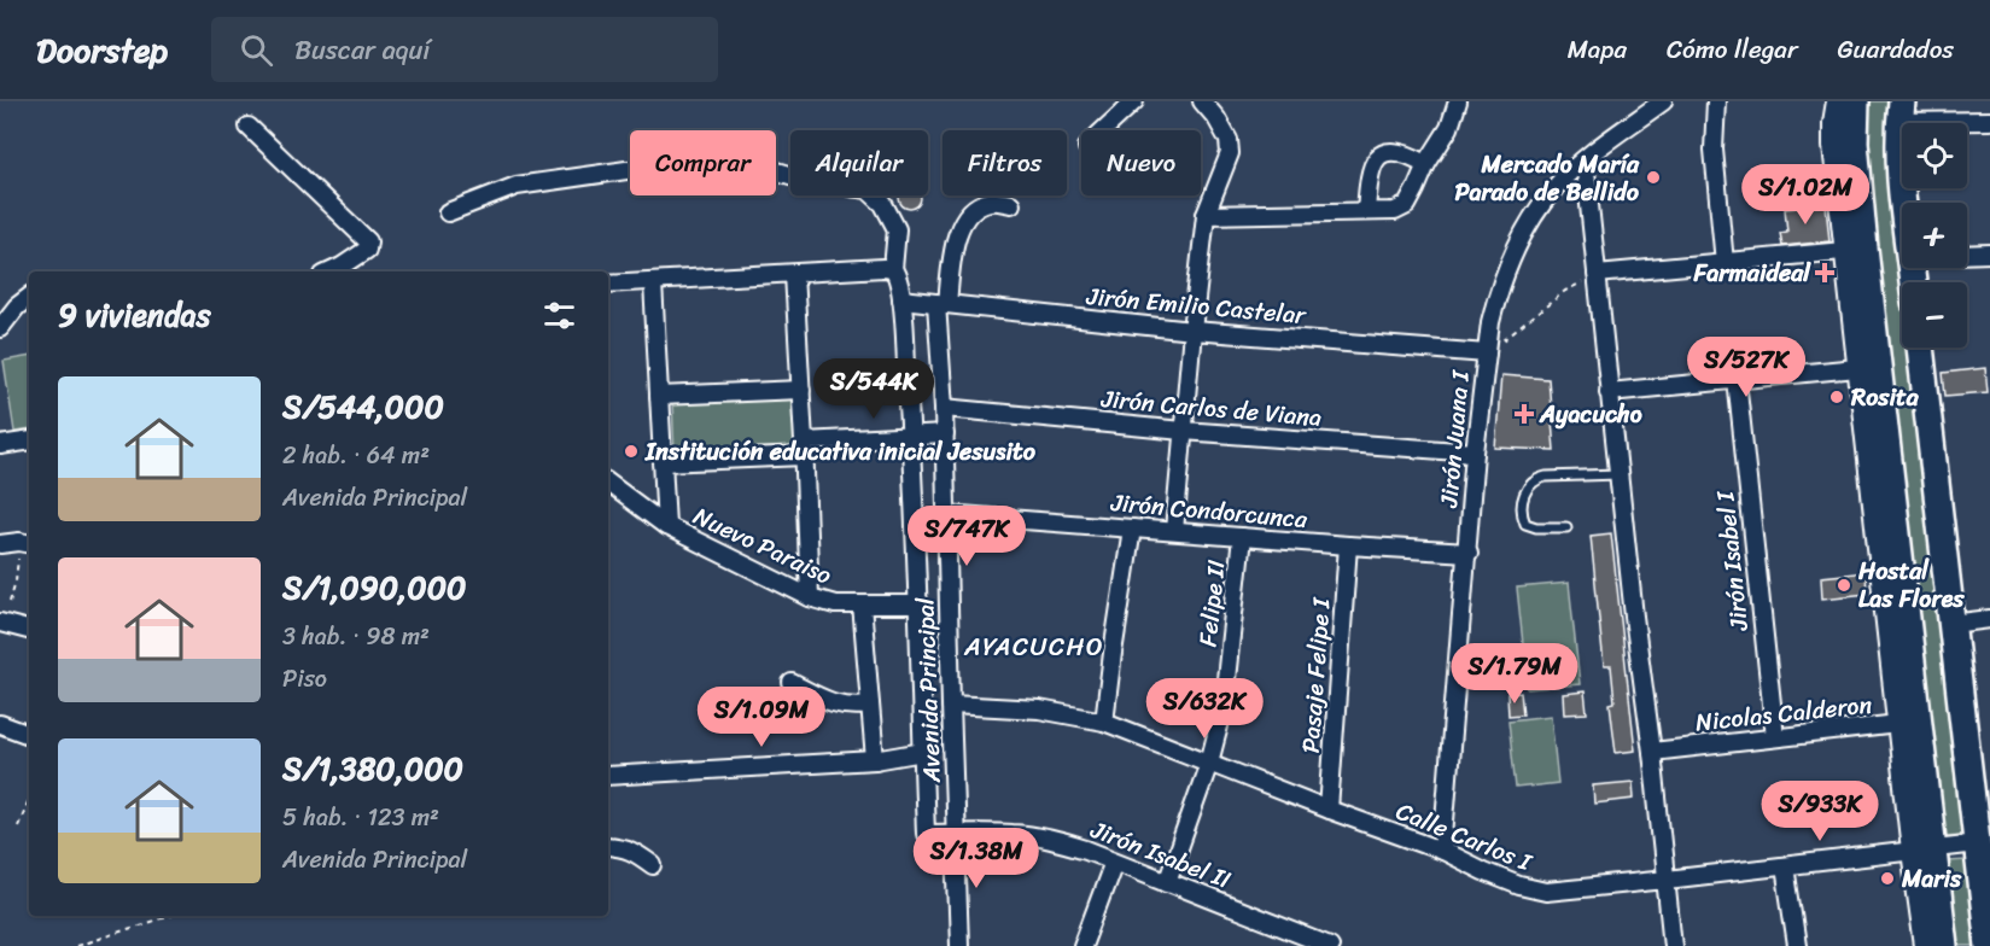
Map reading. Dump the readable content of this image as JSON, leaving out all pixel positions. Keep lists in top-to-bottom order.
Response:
{
  "streets": {
    "street": [
      "Jirón Emilio Castelar",
      "Jirón Carlos de Viana",
      "Jirón Juana I",
      "Jirón Condorcunca",
      "Nuevo Paraiso",
      "Jirón Isabel I",
      "Felipe II",
      "Pasaje Felipe I",
      "Avenida Principal",
      "Nicolas Calderon",
      "Calle Carlos I",
      "Jirón Isabel II"
    ]
  },
  "crossings": [
    ["Jirón Emilio Castelar", "Jirón Juana I"],
    ["Jirón Emilio Castelar", "Avenida Principal"],
    ["Jirón Carlos de Viana", "Jirón Juana I"],
    ["Jirón Carlos de Viana", "Avenida Principal"],
    ["Jirón Juana I", "Jirón Condorcunca"],
    ["Jirón Juana I", "Calle Carlos I"],
    ["Jirón Condorcunca", "Felipe II"],
    ["Jirón Condorcunca", "Pasaje Felipe I"],
    ["Jirón Condorcunca", "Avenida Principal"],
    ["Nuevo Paraiso", "Avenida Principal"],
    ["Jirón Isabel I", "Nicolas Calderon"],
    ["Felipe II", "Calle Carlos I"],
    ["Felipe II", "Jirón Isabel II"],
    ["Pasaje Felipe I", "Calle Carlos I"],
    ["Avenida Principal", "Calle Carlos I"],
    ["Avenida Principal", "Jirón Isabel II"]
  ],
  "districts": ["AYACUCHO"],
  "places": {
    "other": [
      "Mercado María Parado de Bellido",
      "Rosita",
      "Institución educativa inicial Jesusito",
      "Hostal Las Flores",
      "Maris"
    ],
    "health": ["Farmaideal", "Ayacucho"]
  },
  "page": {
    "header": "Doorstep",
    "search": "Buscar aquí",
    "nav": ["Mapa", "Cómo llegar", "Guardados"],
    "map_buttons": ["+", "−"],
    "chip": [
      "Comprar",
      "Alquilar",
      "Filtros",
      "Nuevo"
    ],
    "price": [
      "S/1.02M",
      "S/527K",
      "S/544K",
      "S/747K",
      "S/1.79M",
      "S/632K",
      "S/1.09M",
      "S/933K",
      "S/1.38M"
    ],
    "heading": "9 viviendas",
    "list": [
      {
        "name": "S/544,000",
        "note": "2 hab. · 64 m² · Avenida Principal"
      },
      {
        "name": "S/1,090,000",
        "note": "3 hab. · 98 m² · Piso"
      },
      {
        "name": "S/1,380,000",
        "note": "5 hab. · 123 m² · Avenida Principal"
      }
    ]
  }
}
